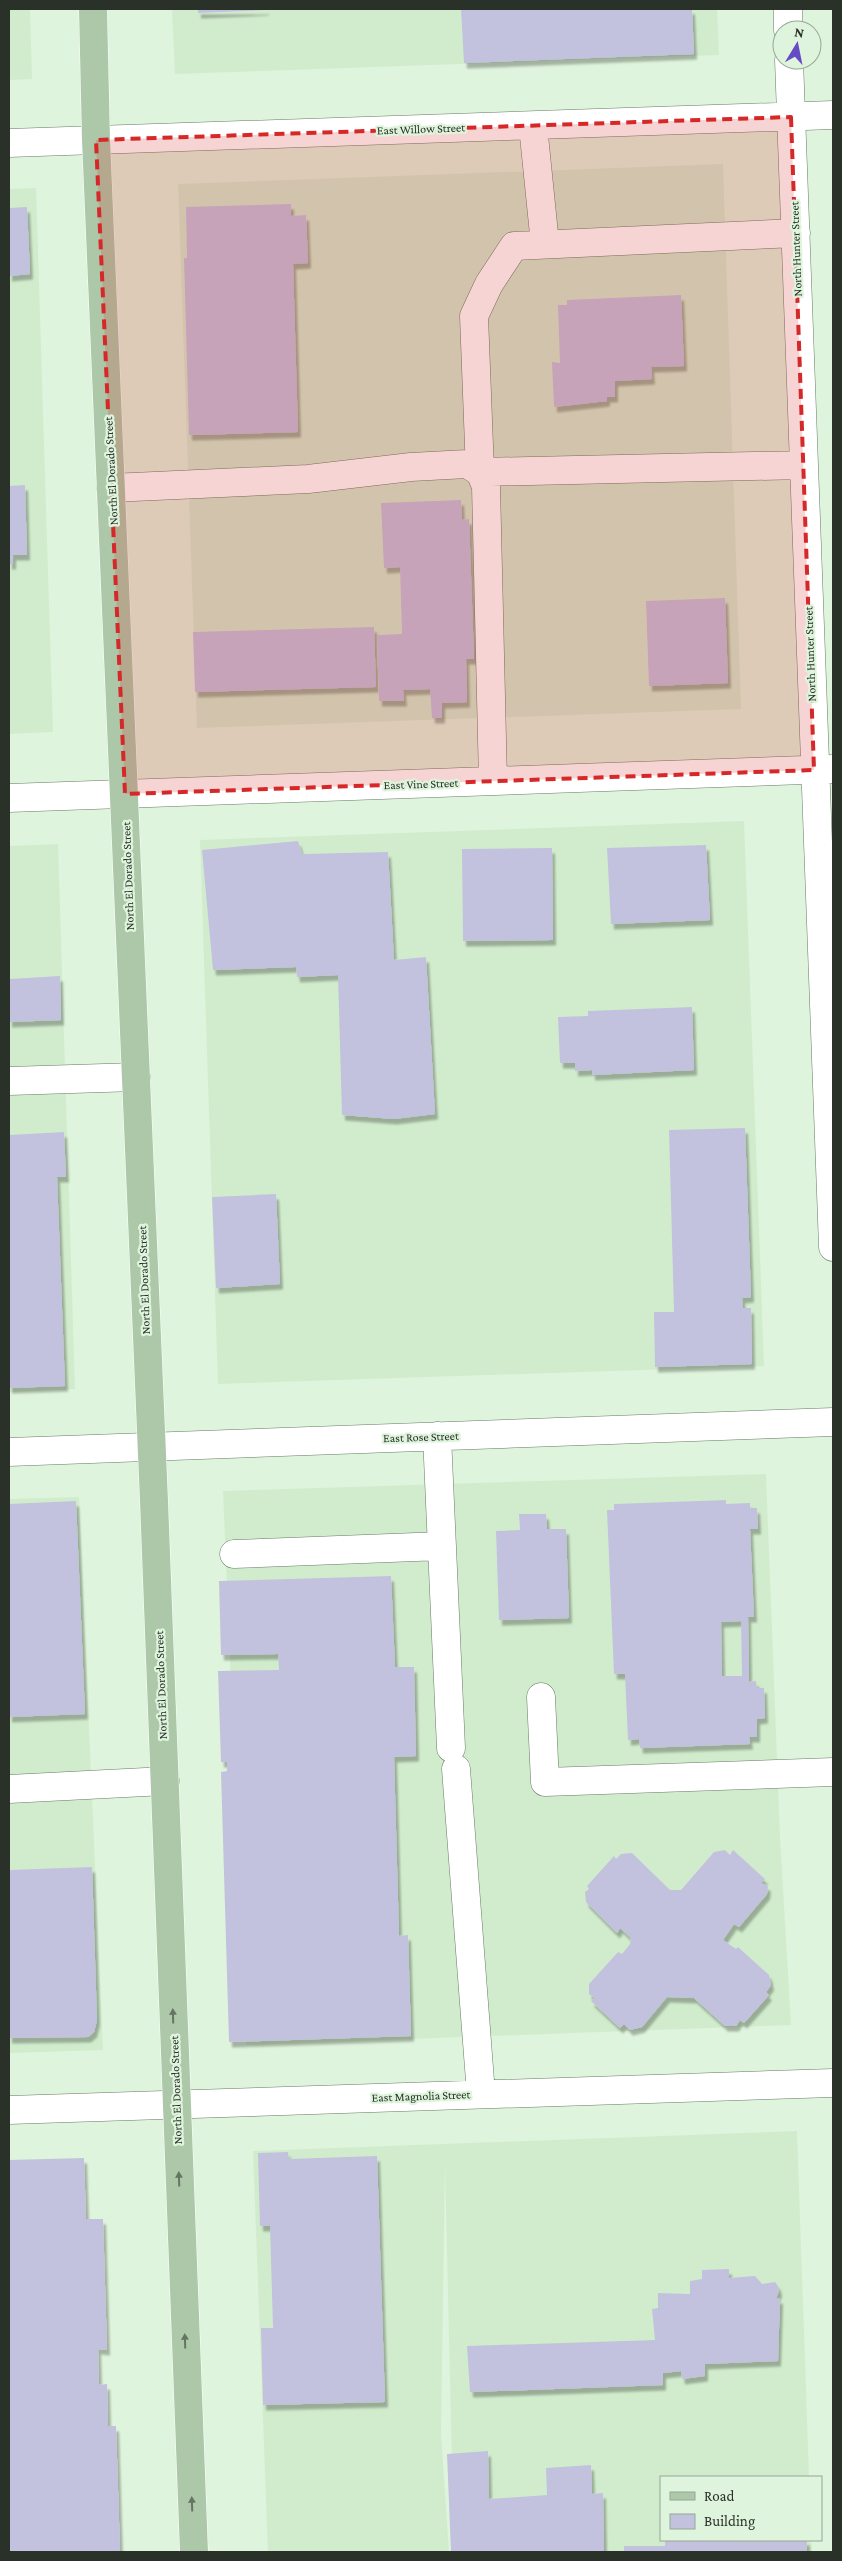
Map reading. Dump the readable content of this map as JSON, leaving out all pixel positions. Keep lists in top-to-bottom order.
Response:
{
  "streets": {
    "main road": ["North El Dorado Street"],
    "street": [
      "East Willow Street",
      "North Hunter Street",
      "East Vine Street",
      "East Rose Street",
      "East Magnolia Street"
    ]
  },
  "crossings": [
    ["East Willow Street", "North Hunter Street"],
    ["East Willow Street", "North El Dorado Street"],
    ["North Hunter Street", "East Vine Street"],
    ["North El Dorado Street", "East Vine Street"],
    ["North El Dorado Street", "East Rose Street"],
    ["North El Dorado Street", "East Magnolia Street"]
  ],
  "legend": ["Road", "Building"],
  "north": "top"
}
